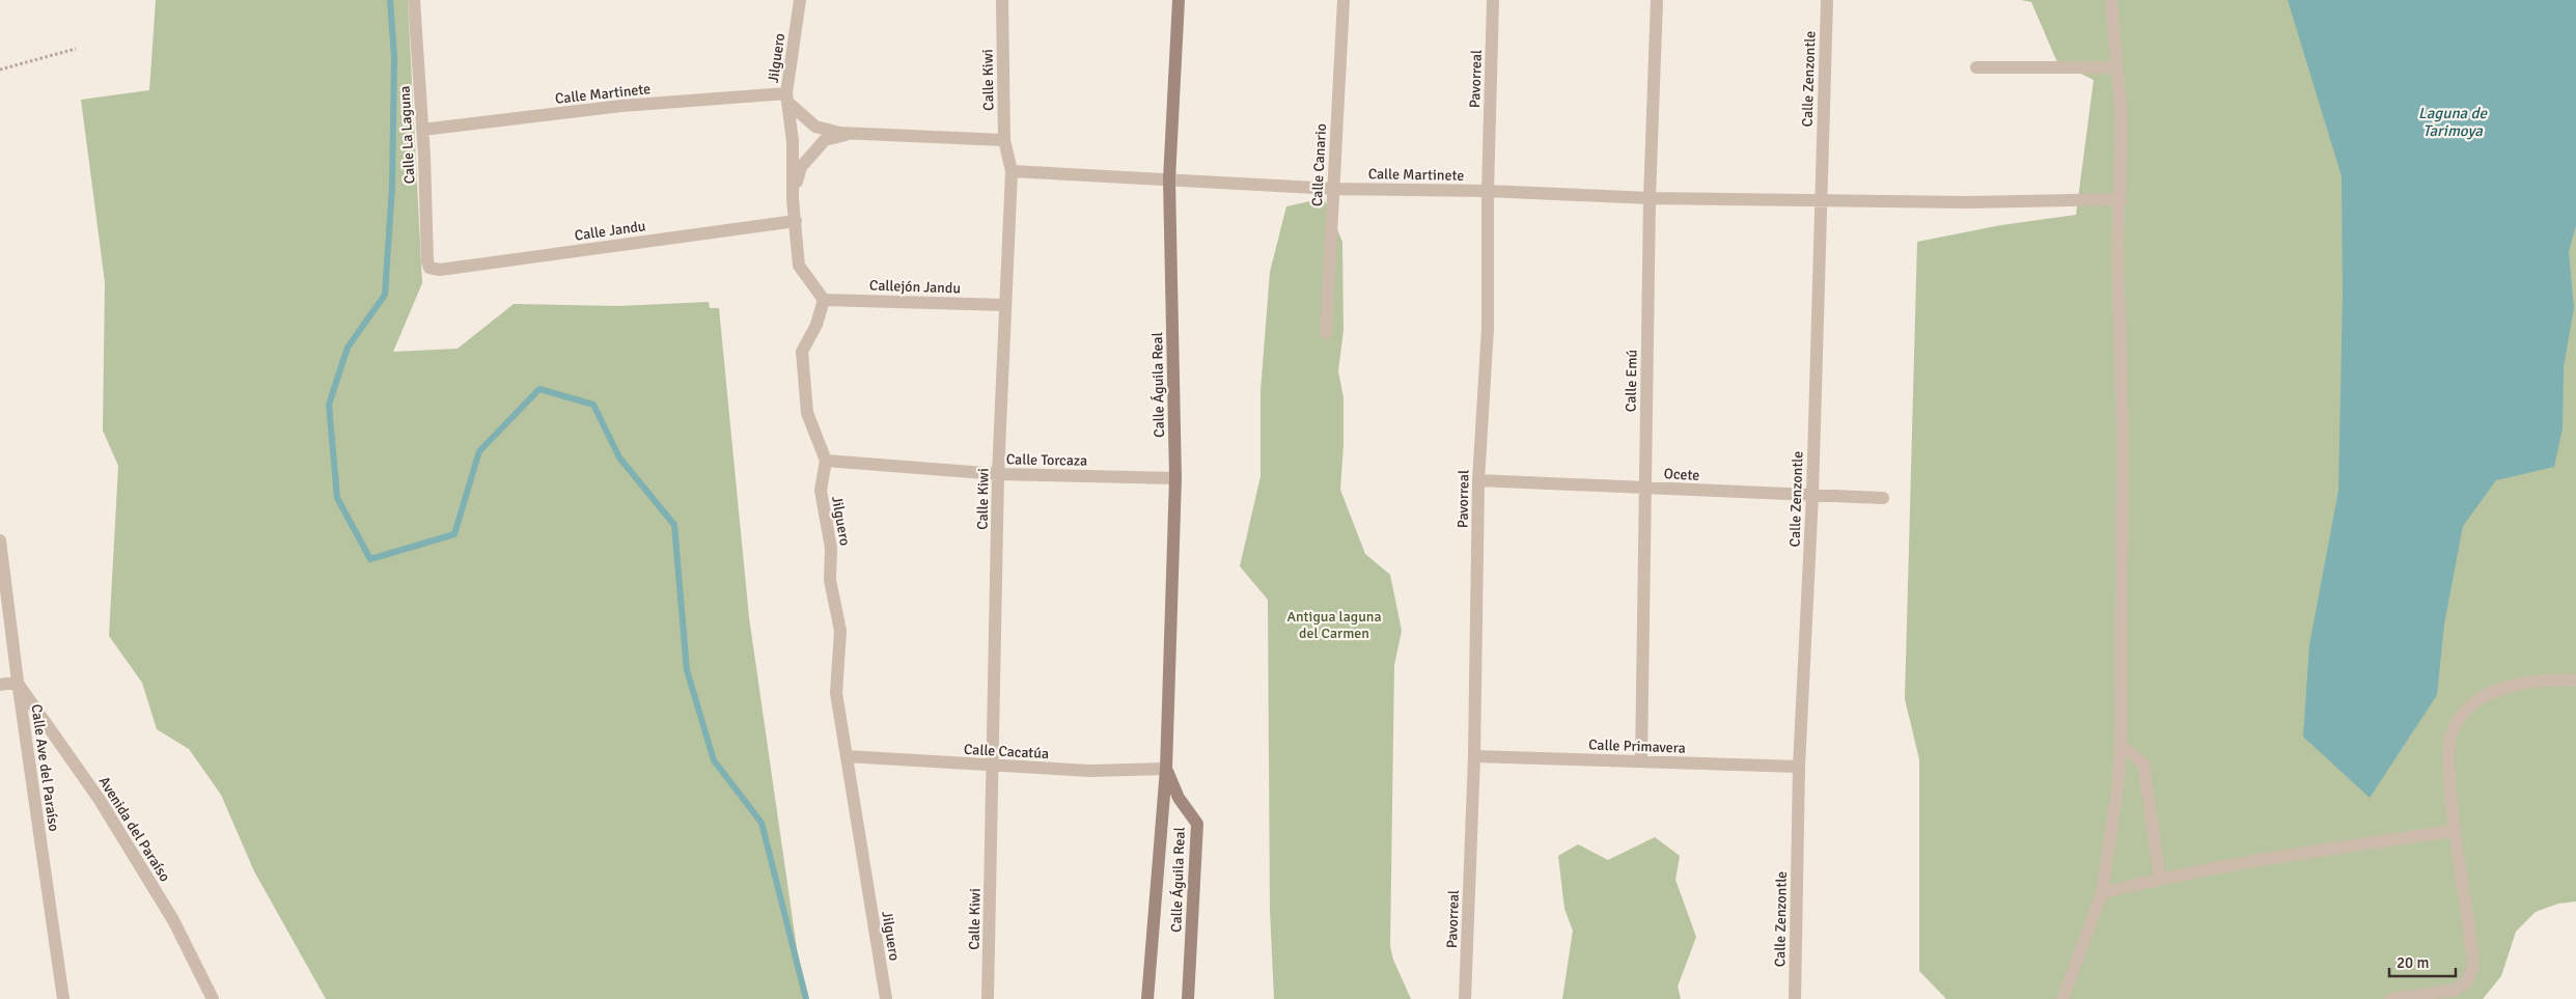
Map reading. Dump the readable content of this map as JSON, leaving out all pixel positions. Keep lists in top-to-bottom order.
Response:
{
  "streets": {
    "street": [
      "Jilguero",
      "Pavorreal",
      "Calle Zenzontle",
      "Calle Kiwi",
      "Calle Martinete",
      "Calle La Laguna",
      "Calle Canario",
      "Calle Jandu",
      "Callejón Jandu",
      "Calle Emú",
      "Calle Águila Real",
      "Calle Torcaza",
      "Ocete",
      "Calle Primavera",
      "Calle Cacatúa",
      "Calle Ave del Paraíso",
      "Avenida del Paraíso"
    ]
  },
  "crossings": [
    ["Jilguero", "Calle Martinete"],
    ["Jilguero", "Calle Jandu"],
    ["Jilguero", "Callejón Jandu"],
    ["Jilguero", "Calle Torcaza"],
    ["Jilguero", "Calle Cacatúa"],
    ["Pavorreal", "Calle Martinete"],
    ["Pavorreal", "Ocete"],
    ["Pavorreal", "Calle Primavera"],
    ["Calle Zenzontle", "Calle Martinete"],
    ["Calle Zenzontle", "Ocete"],
    ["Calle Zenzontle", "Calle Primavera"],
    ["Calle Kiwi", "Calle Martinete"],
    ["Calle Kiwi", "Callejón Jandu"],
    ["Calle Kiwi", "Calle Torcaza"],
    ["Calle Kiwi", "Calle Cacatúa"],
    ["Calle Martinete", "Calle La Laguna"],
    ["Calle Martinete", "Calle Canario"],
    ["Calle Martinete", "Calle Emú"],
    ["Calle Martinete", "Calle Águila Real"],
    ["Calle La Laguna", "Calle Jandu"],
    ["Calle Emú", "Ocete"],
    ["Calle Emú", "Calle Primavera"],
    ["Calle Águila Real", "Calle Torcaza"],
    ["Calle Águila Real", "Calle Cacatúa"],
    ["Calle Ave del Paraíso", "Avenida del Paraíso"]
  ],
  "water": ["Laguna de Tarimoya"],
  "parks": ["Antigua laguna del Carmen"],
  "scale_bar": "20 m"
}
